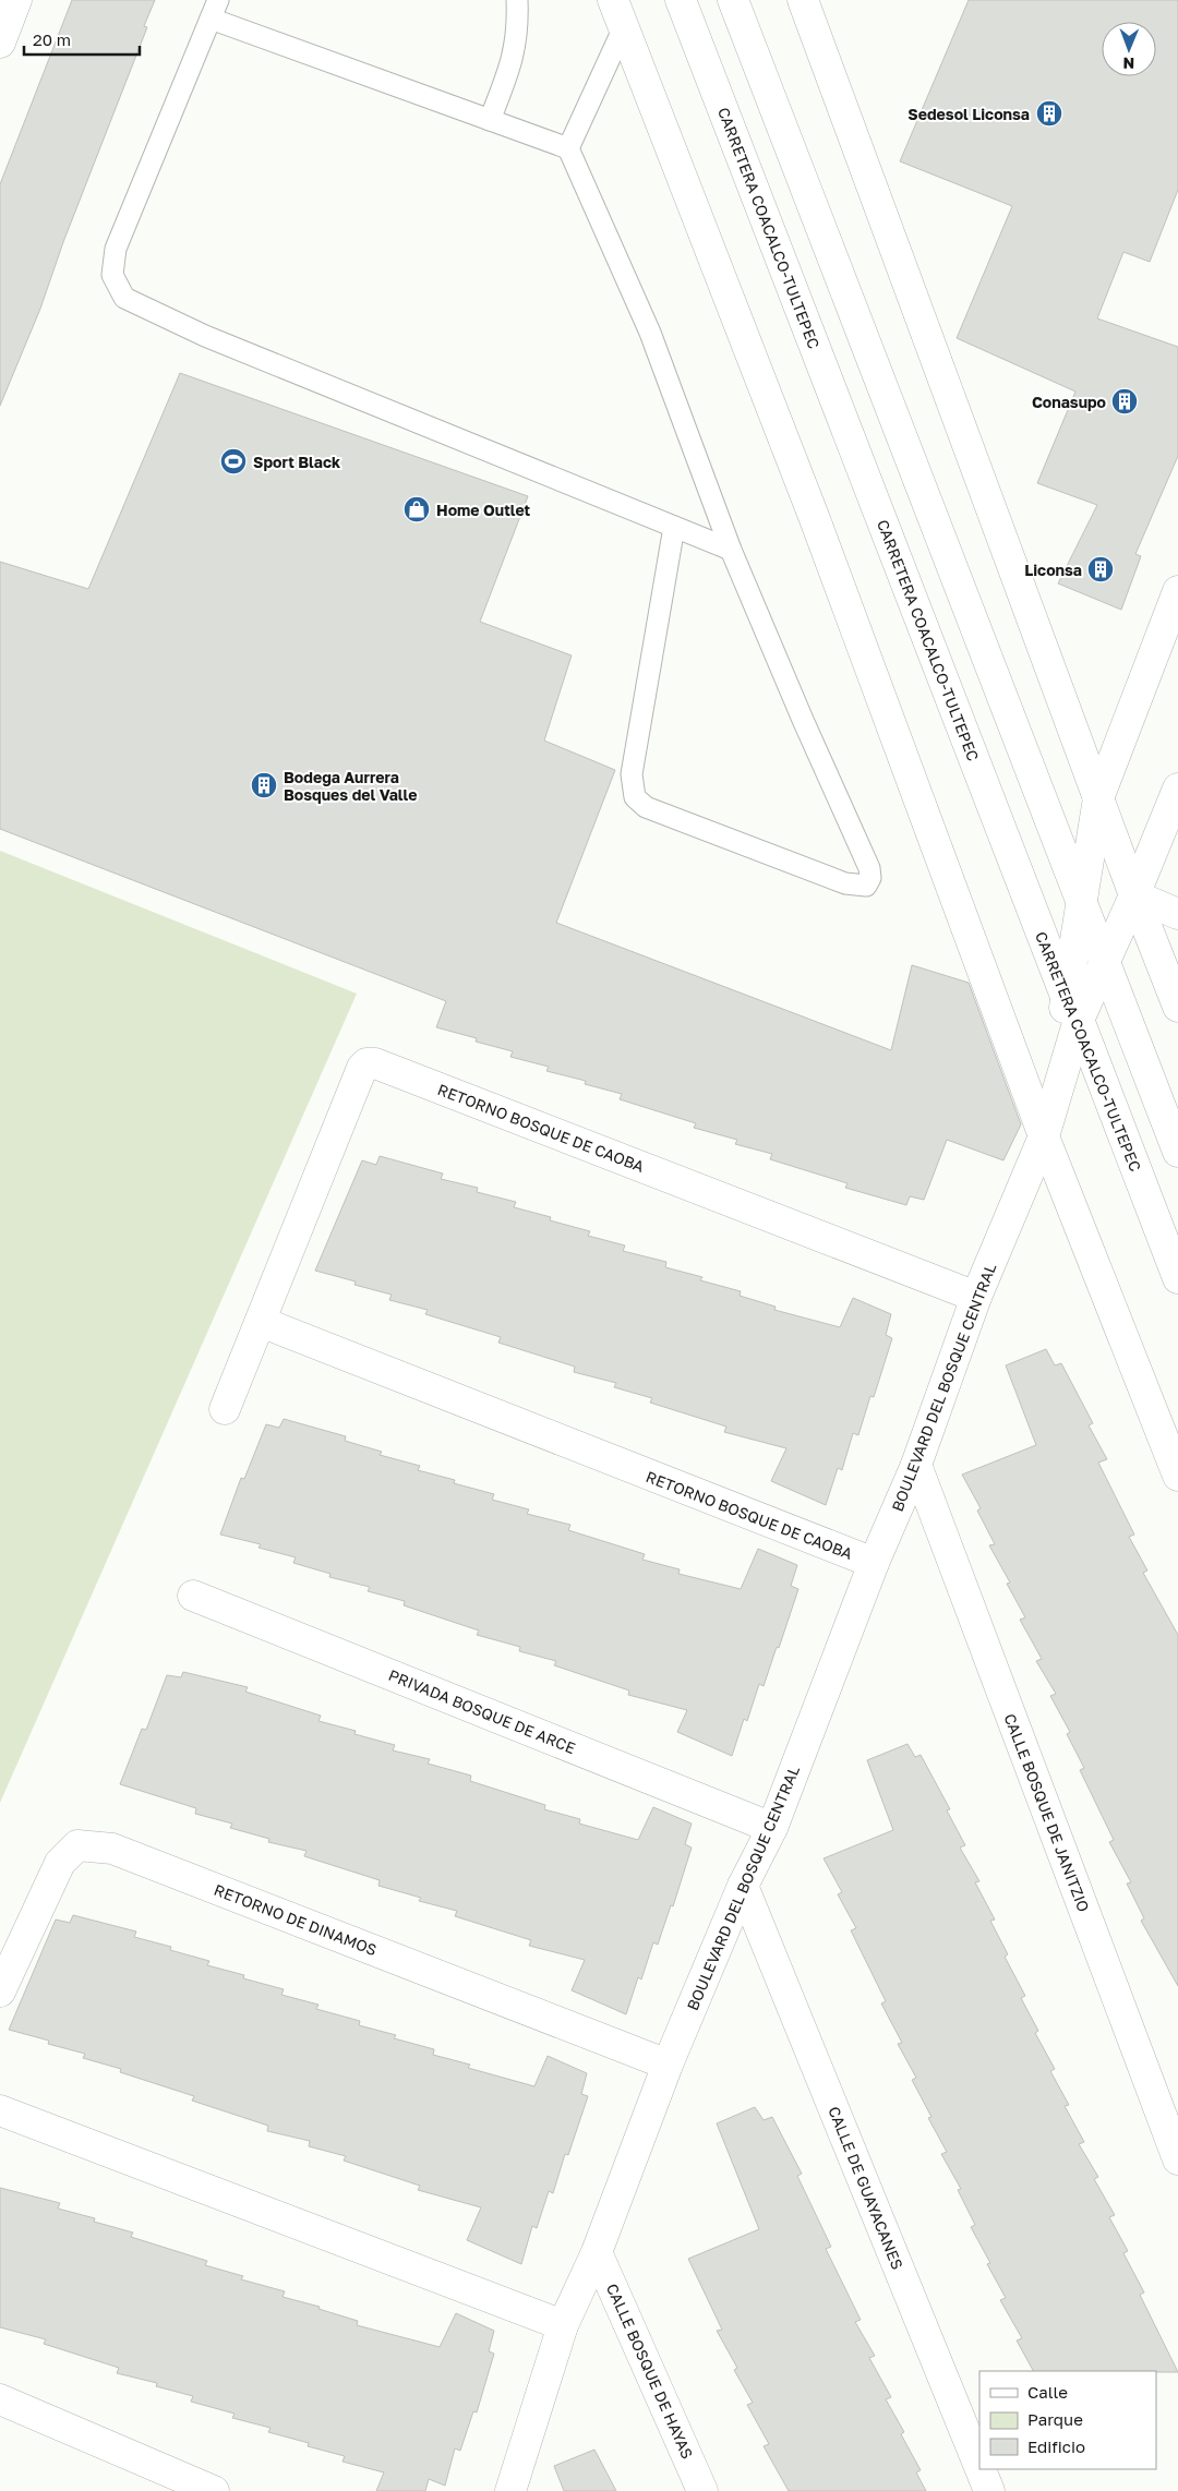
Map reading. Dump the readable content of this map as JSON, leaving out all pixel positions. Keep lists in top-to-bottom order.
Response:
{
  "streets": {
    "street": [
      "CARRETERA COACALCO-TULTEPEC",
      "RETORNO BOSQUE DE CAOBA",
      "BOULEVARD DEL BOSQUE CENTRAL",
      "PRIVADA BOSQUE DE ARCE",
      "CALLE BOSQUE DE JANITZIO",
      "RETORNO DE DINAMOS",
      "CALLE DE GUAYACANES",
      "CALLE BOSQUE DE HAYAS"
    ]
  },
  "crossings": [
    ["CARRETERA COACALCO-TULTEPEC", "BOULEVARD DEL BOSQUE CENTRAL"],
    ["RETORNO BOSQUE DE CAOBA", "BOULEVARD DEL BOSQUE CENTRAL"],
    ["BOULEVARD DEL BOSQUE CENTRAL", "PRIVADA BOSQUE DE ARCE"],
    ["BOULEVARD DEL BOSQUE CENTRAL", "CALLE BOSQUE DE JANITZIO"],
    ["BOULEVARD DEL BOSQUE CENTRAL", "RETORNO DE DINAMOS"],
    ["BOULEVARD DEL BOSQUE CENTRAL", "CALLE DE GUAYACANES"],
    ["BOULEVARD DEL BOSQUE CENTRAL", "CALLE BOSQUE DE HAYAS"]
  ],
  "places": {
    "building": [
      "Sedesol Liconsa",
      "Conasupo",
      "Liconsa",
      "Bodega Aurrera Bosques del Valle"
    ],
    "sports": ["Sport Black"],
    "shop": ["Home Outlet"]
  },
  "legend": ["Calle", "Parque", "Edificio"],
  "scale_bar": "20 m",
  "north": "bottom"
}
